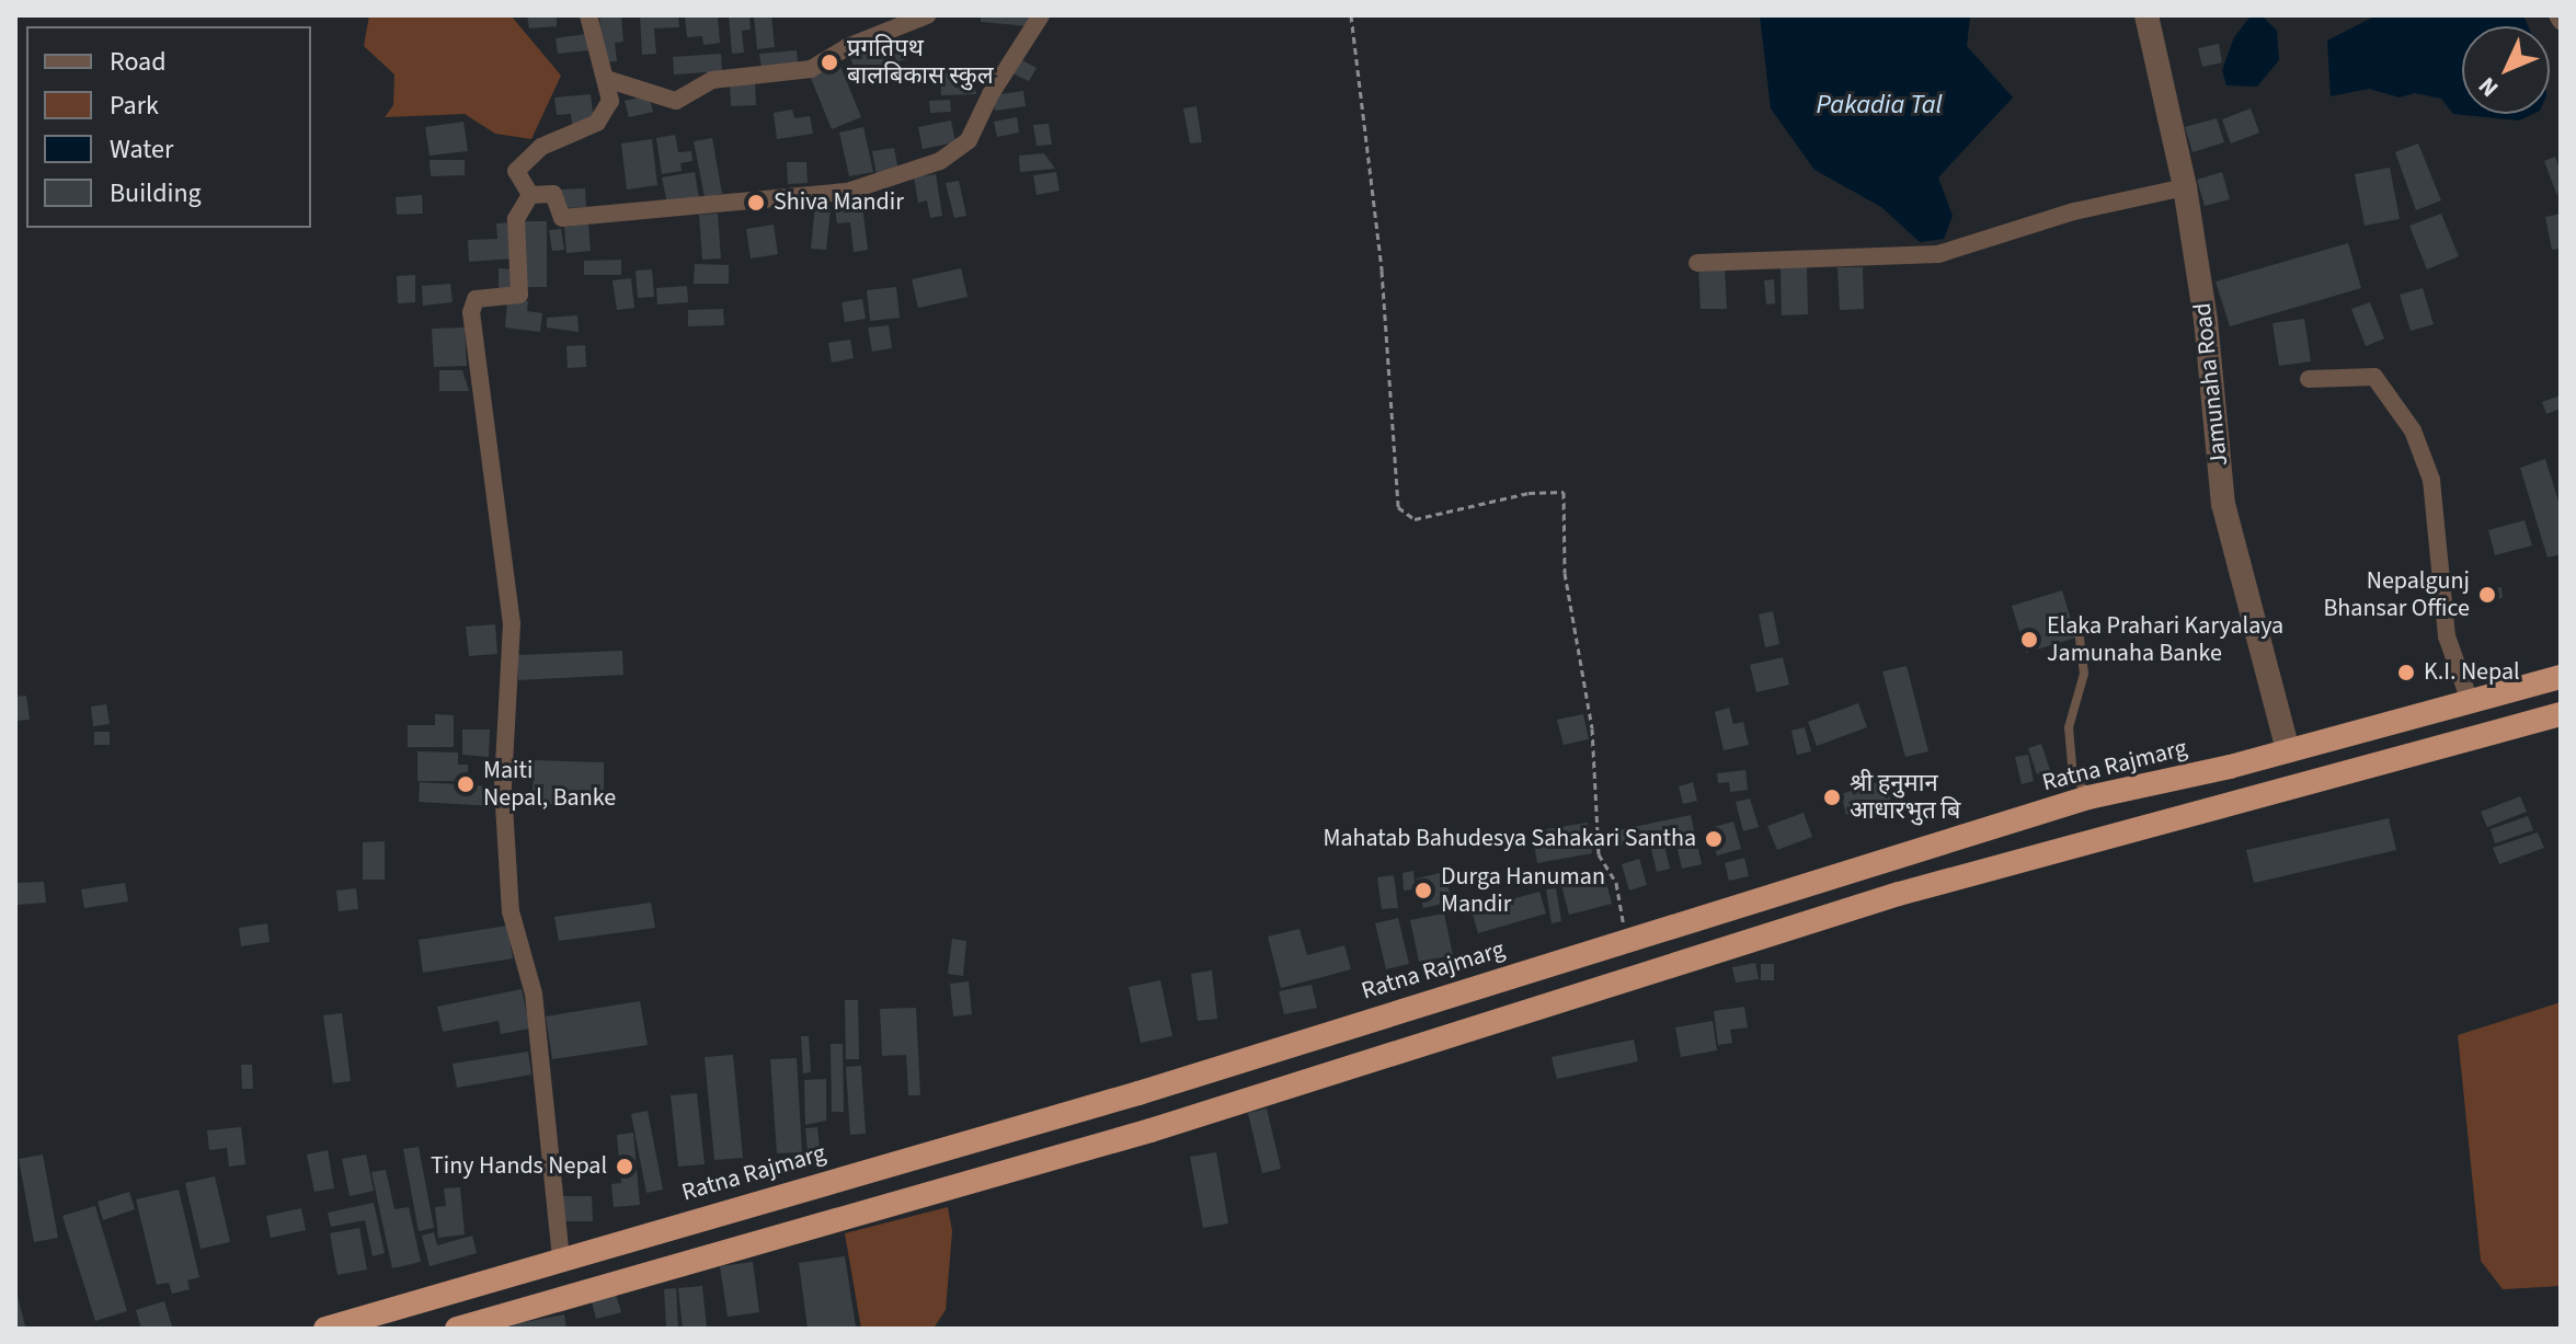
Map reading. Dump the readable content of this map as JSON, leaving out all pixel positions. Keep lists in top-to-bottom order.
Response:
{
  "streets": {
    "highway": ["Ratna Rajmarg"],
    "street": ["Jamunaha Road"]
  },
  "crossings": [
    ["Jamunaha Road", "Ratna Rajmarg"]
  ],
  "water": ["Pakadia Tal"],
  "places": [
    "प्रगतिपथ बालबिकास स्कुल",
    "Shiva Mandir",
    "Nepalgunj Bhansar Office",
    "Elaka Prahari Karyalaya Jamunaha Banke",
    "K.I. Nepal",
    "Maiti Nepal, Banke",
    "श्री हनुमान आधारभुत बि",
    "Mahatab Bahudesya Sahakari Santha",
    "Durga Hanuman Mandir",
    "Tiny Hands Nepal"
  ],
  "legend": [
    "Road",
    "Park",
    "Water",
    "Building"
  ],
  "north": "bottom left"
}
